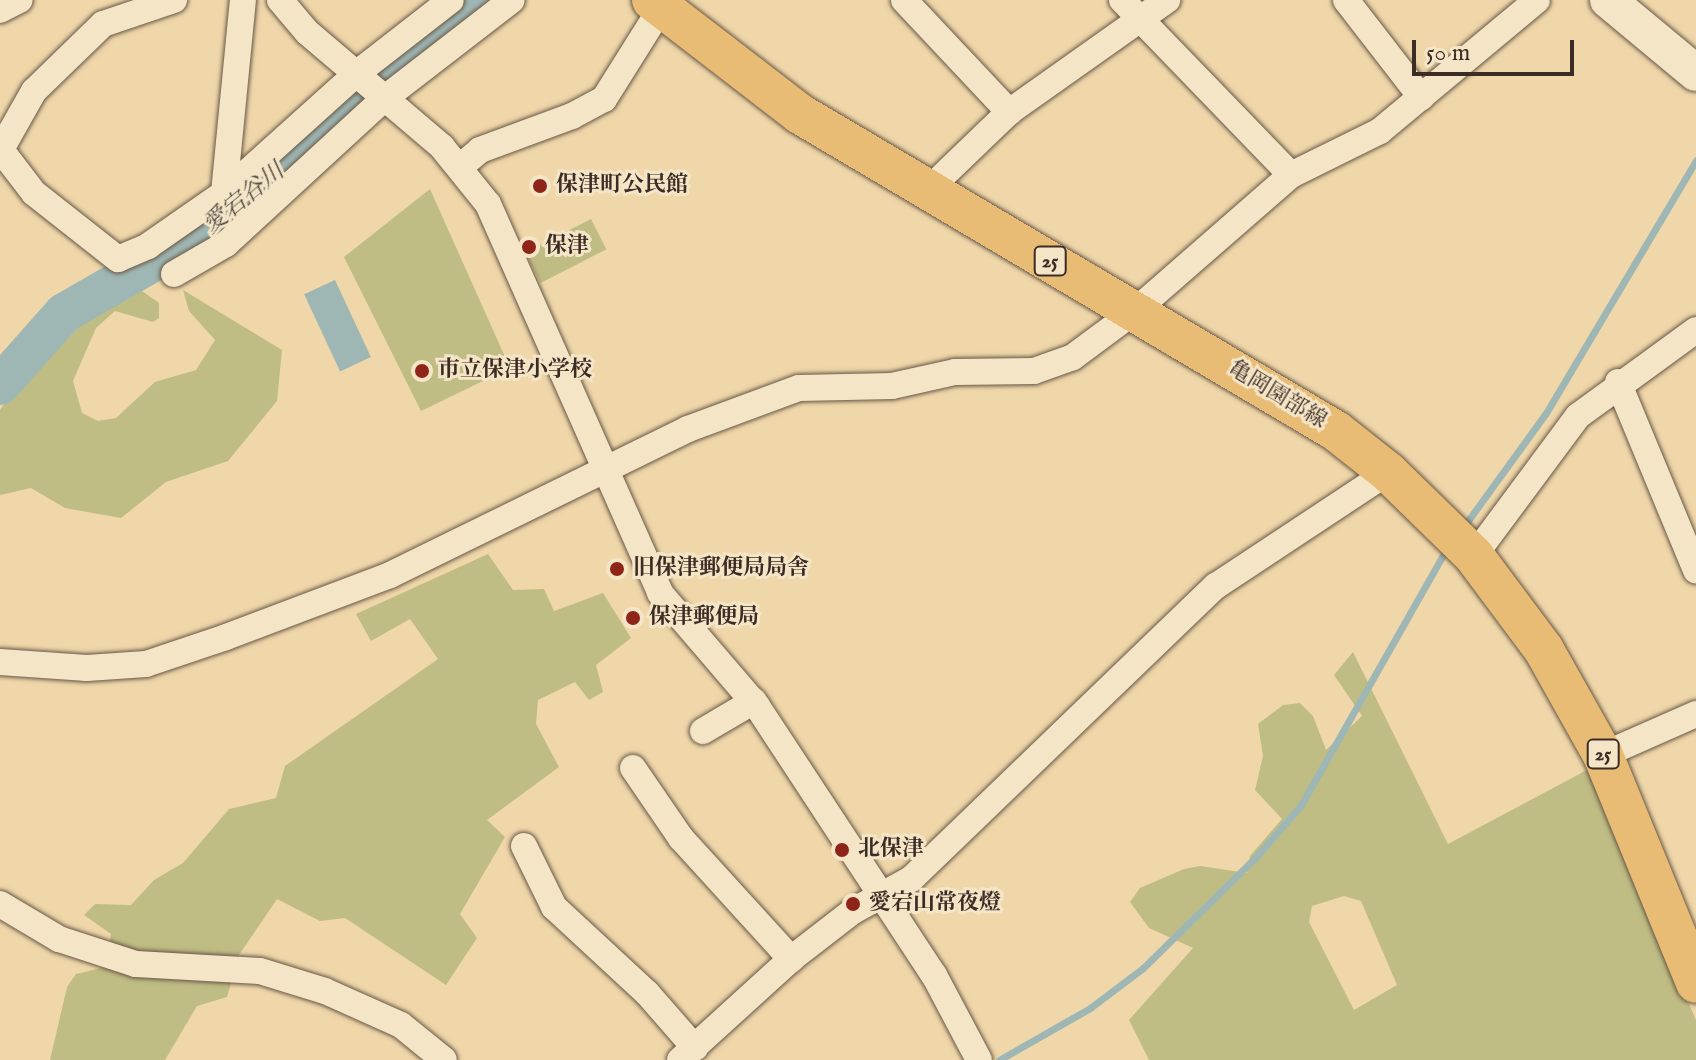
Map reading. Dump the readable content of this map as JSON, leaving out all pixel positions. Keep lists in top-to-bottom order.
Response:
{
  "streets": {
    "main road": ["25", "亀岡園部線"]
  },
  "water": ["愛宕谷川"],
  "places": [
    "保津町公民館",
    "保津",
    "市立保津小学校",
    "旧保津郵便局局舎",
    "保津郵便局",
    "北保津",
    "愛宕山常夜燈"
  ],
  "scale_bar": "50 m"
}
